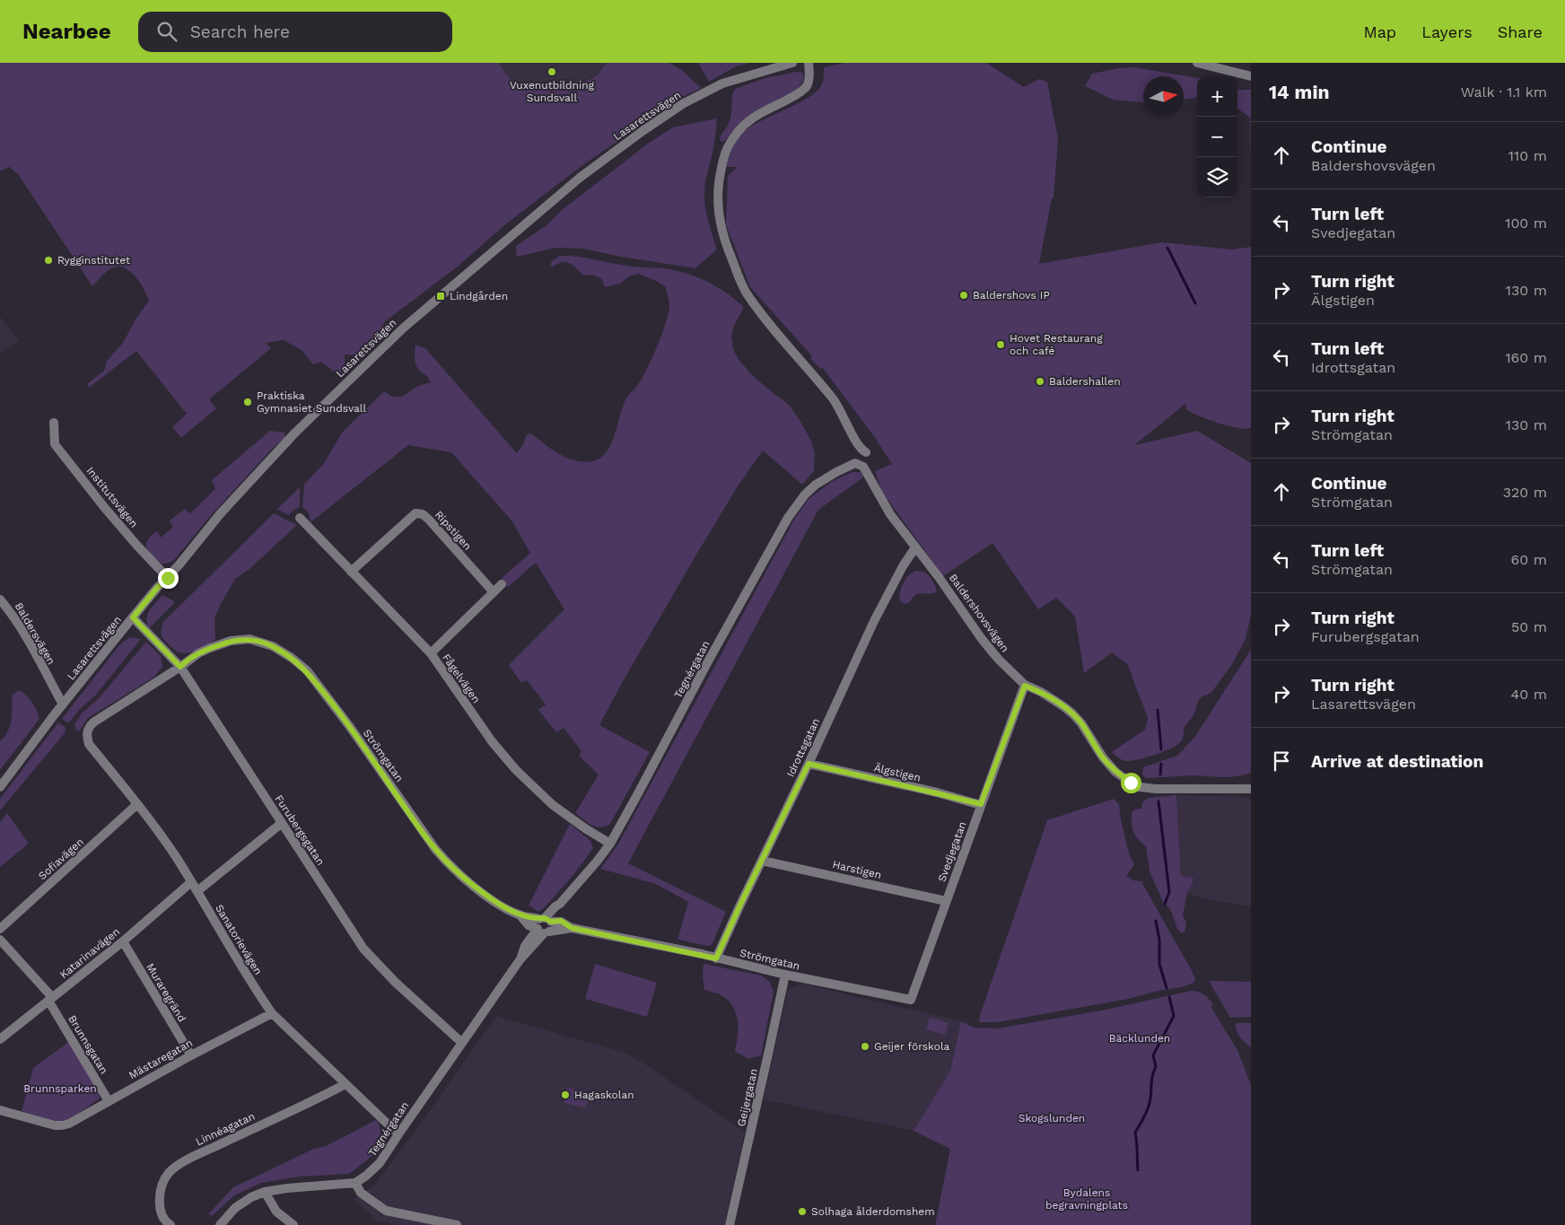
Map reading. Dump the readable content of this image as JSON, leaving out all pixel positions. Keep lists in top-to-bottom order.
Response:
{
  "streets": {
    "street": [
      "Lasarettsvägen",
      "Institutsvägen",
      "Ripstigen",
      "Baldershovsvägen",
      "Baldersvägen",
      "Tegnérgatan",
      "Fågelvägen",
      "Idrottsgatan",
      "Strömgatan",
      "Älgstigen",
      "Furubergsgatan",
      "Svedjegatan",
      "Sofiavägen",
      "Harstigen",
      "Sanatorievägen",
      "Katarinavägen",
      "Muraregränd",
      "Brunnsgatan",
      "Mästaregatan",
      "Geijergatan",
      "Linnéagatan"
    ]
  },
  "crossings": [
    ["Lasarettsvägen", "Institutsvägen"],
    ["Lasarettsvägen", "Baldersvägen"],
    ["Lasarettsvägen", "Furubergsgatan"],
    ["Ripstigen", "Fågelvägen"],
    ["Baldershovsvägen", "Tegnérgatan"],
    ["Baldershovsvägen", "Idrottsgatan"],
    ["Baldershovsvägen", "Svedjegatan"],
    ["Tegnérgatan", "Fågelvägen"],
    ["Tegnérgatan", "Strömgatan"],
    ["Tegnérgatan", "Furubergsgatan"],
    ["Tegnérgatan", "Sanatorievägen"],
    ["Idrottsgatan", "Strömgatan"],
    ["Idrottsgatan", "Älgstigen"],
    ["Idrottsgatan", "Harstigen"],
    ["Strömgatan", "Furubergsgatan"],
    ["Strömgatan", "Svedjegatan"],
    ["Strömgatan", "Sanatorievägen"],
    ["Strömgatan", "Geijergatan"],
    ["Älgstigen", "Svedjegatan"],
    ["Svedjegatan", "Harstigen"],
    ["Sofiavägen", "Sanatorievägen"],
    ["Sanatorievägen", "Katarinavägen"],
    ["Sanatorievägen", "Mästaregatan"],
    ["Sanatorievägen", "Linnéagatan"],
    ["Katarinavägen", "Muraregränd"],
    ["Katarinavägen", "Brunnsgatan"],
    ["Muraregränd", "Mästaregatan"],
    ["Brunnsgatan", "Mästaregatan"]
  ],
  "parks": [
    "Bäcklunden",
    "Brunnsparken",
    "Skogslunden",
    "Bydalens begravningplats"
  ],
  "places": {
    "other": [
      "Vuxenutbildning Sundsvall",
      "Rygginstitutet",
      "Baldershovs IP",
      "Hovet Restaurang och café",
      "Baldershallen",
      "Praktiska Gymnasiet Sundsvall",
      "Geijer förskola",
      "Hagaskolan",
      "Solhaga ålderdomshem"
    ],
    "transit": ["Lindgården"]
  },
  "north": "right",
  "page": {
    "header": "Nearbee",
    "search": "Search here",
    "nav": ["Map", "Layers", "Share"],
    "heading": ["14 min", "Walk · 1.1 km"],
    "map_buttons": ["+", "−"],
    "list": [
      ["Continue", "Baldershovsvägen", "110 m"],
      ["Turn left", "Svedjegatan", "100 m"],
      ["Turn right", "Älgstigen", "130 m"],
      ["Turn left", "Idrottsgatan", "160 m"],
      ["Turn right", "Strömgatan", "130 m"],
      ["Continue", "Strömgatan", "320 m"],
      ["Turn left", "Strömgatan", "60 m"],
      ["Turn right", "Furubergsgatan", "50 m"],
      ["Turn right", "Lasarettsvägen", "40 m"],
      "Arrive at destination"
    ]
  }
}
